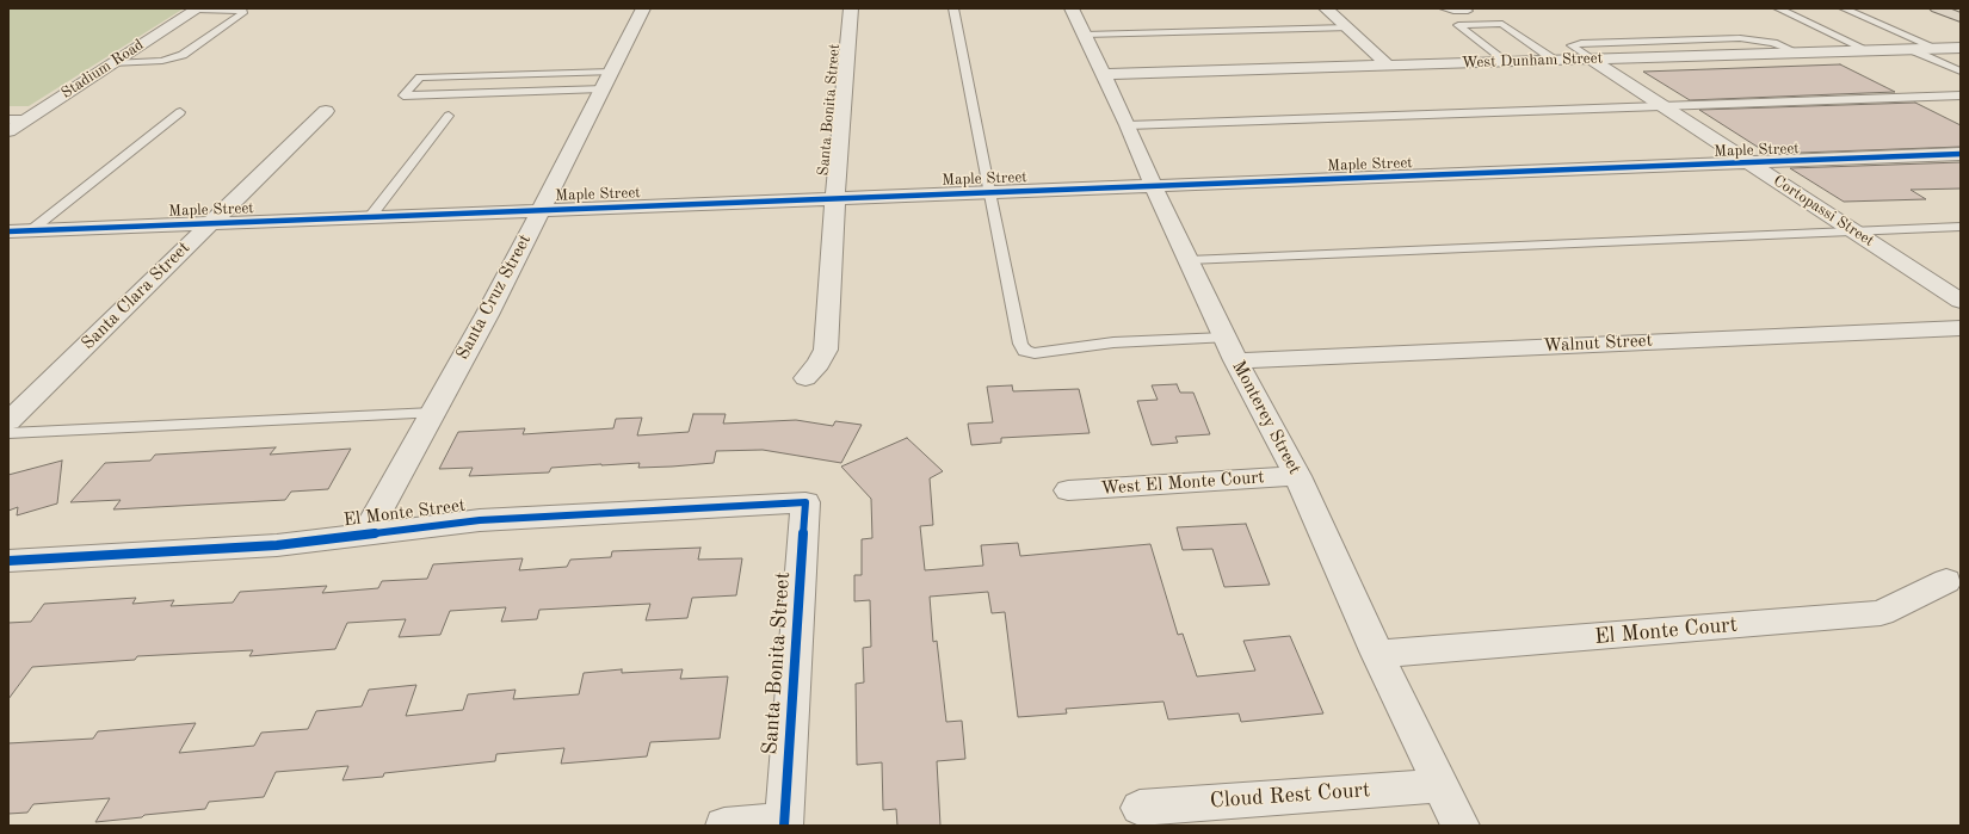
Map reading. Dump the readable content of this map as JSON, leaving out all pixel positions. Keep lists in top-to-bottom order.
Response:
{
  "streets": {
    "street": [
      "West Dunham Street",
      "Stadium Road",
      "Santa Bonita Street",
      "Maple Street",
      "Cortopassi Street",
      "Santa Clara Street",
      "Santa Cruz Street",
      "Walnut Street",
      "Monterey Street",
      "West El Monte Court",
      "El Monte Street",
      "El Monte Court",
      "Cloud Rest Court"
    ]
  },
  "crossings": [
    ["West Dunham Street", "Cortopassi Street"],
    ["West Dunham Street", "Monterey Street"],
    ["Santa Bonita Street", "Maple Street"],
    ["Santa Bonita Street", "El Monte Street"],
    ["Maple Street", "Cortopassi Street"],
    ["Maple Street", "Santa Clara Street"],
    ["Maple Street", "Santa Cruz Street"],
    ["Maple Street", "Monterey Street"],
    ["Santa Cruz Street", "El Monte Street"],
    ["Walnut Street", "Monterey Street"],
    ["Monterey Street", "West El Monte Court"],
    ["Monterey Street", "El Monte Court"],
    ["Monterey Street", "Cloud Rest Court"]
  ]
}
